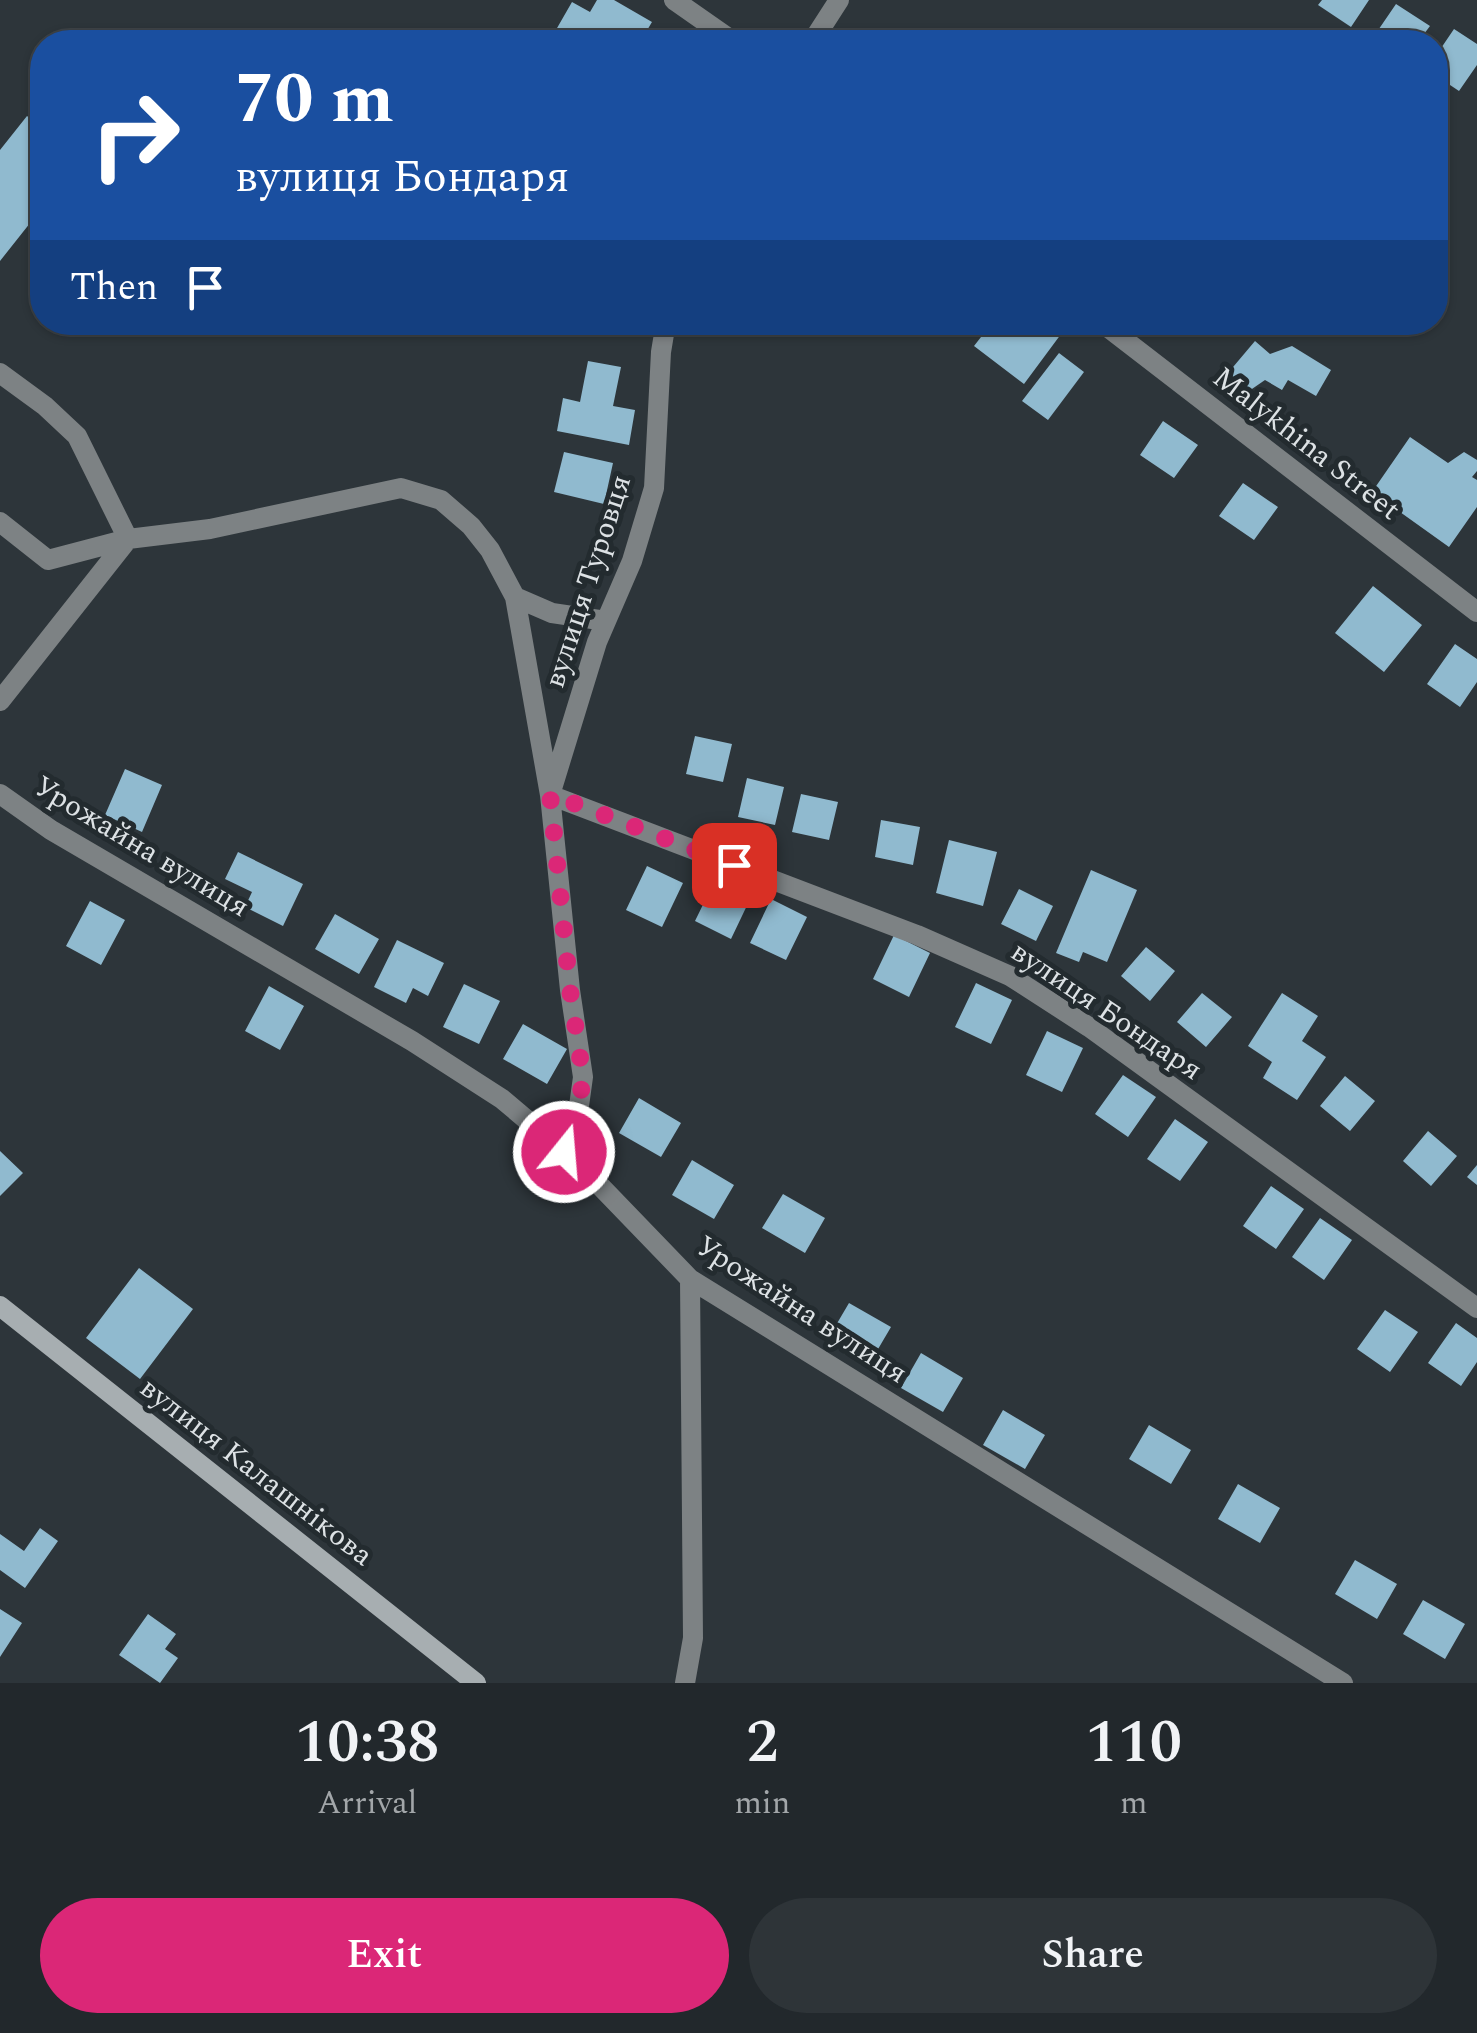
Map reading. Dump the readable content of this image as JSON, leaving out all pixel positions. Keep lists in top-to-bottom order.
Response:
{
  "streets": {
    "street": [
      "Malykhina Street",
      "вулиця Туровця",
      "Урожайна вулиця",
      "вулиця Бондаря",
      "вулиця Калашнікова"
    ]
  },
  "crossings": [
    ["вулиця Туровця", "вулиця Бондаря"]
  ],
  "page": {
    "turn": ["70 m", "вулиця Бондаря"],
    "then": "Then",
    "eta": [
      "10:38",
      "Arrival",
      "2",
      "min",
      "110",
      "m"
    ],
    "buttons": ["Exit", "Share"]
  }
}
